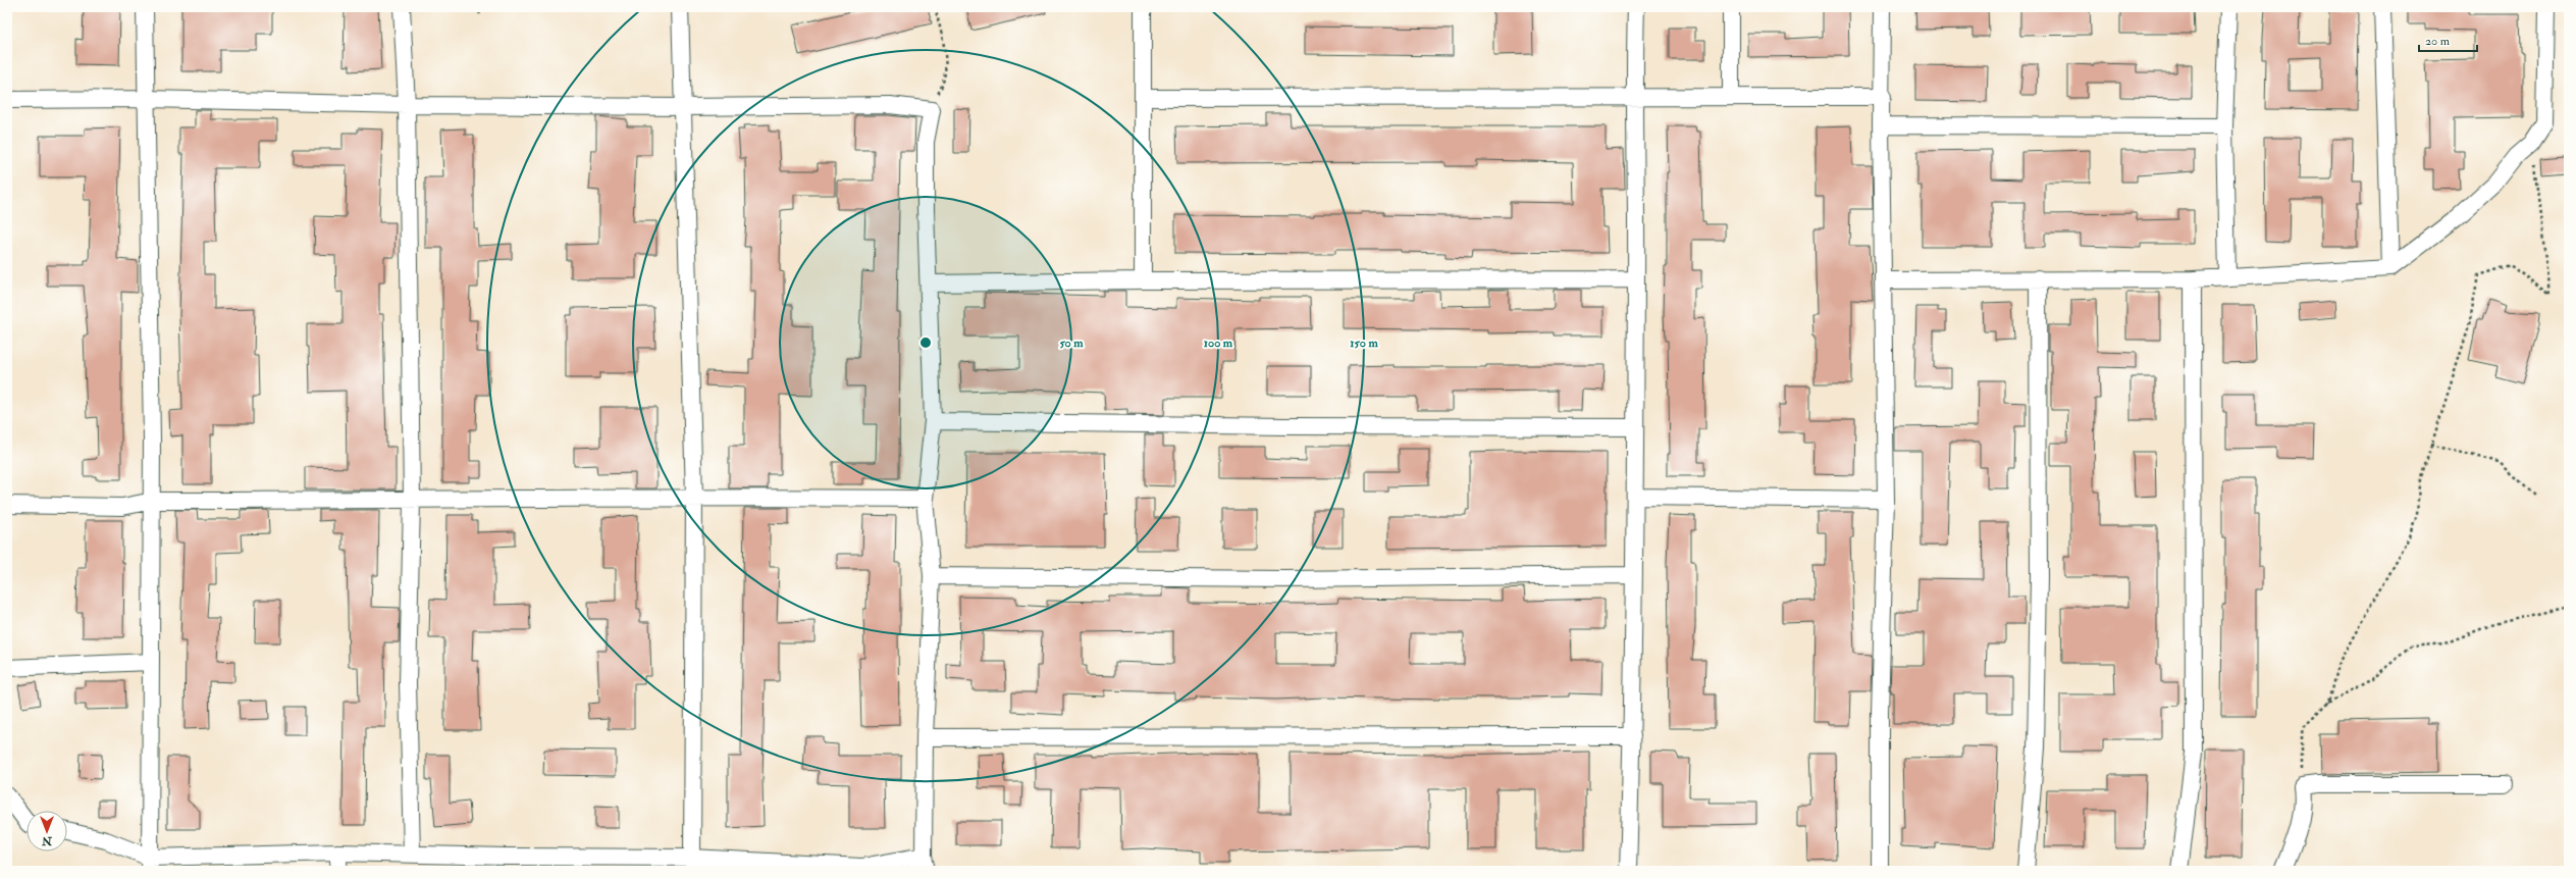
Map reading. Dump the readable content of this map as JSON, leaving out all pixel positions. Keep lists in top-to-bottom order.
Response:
{
  "scale_bar": "20 m",
  "north": "bottom",
  "rings": ["50 m", "100 m", "150 m"]
}
